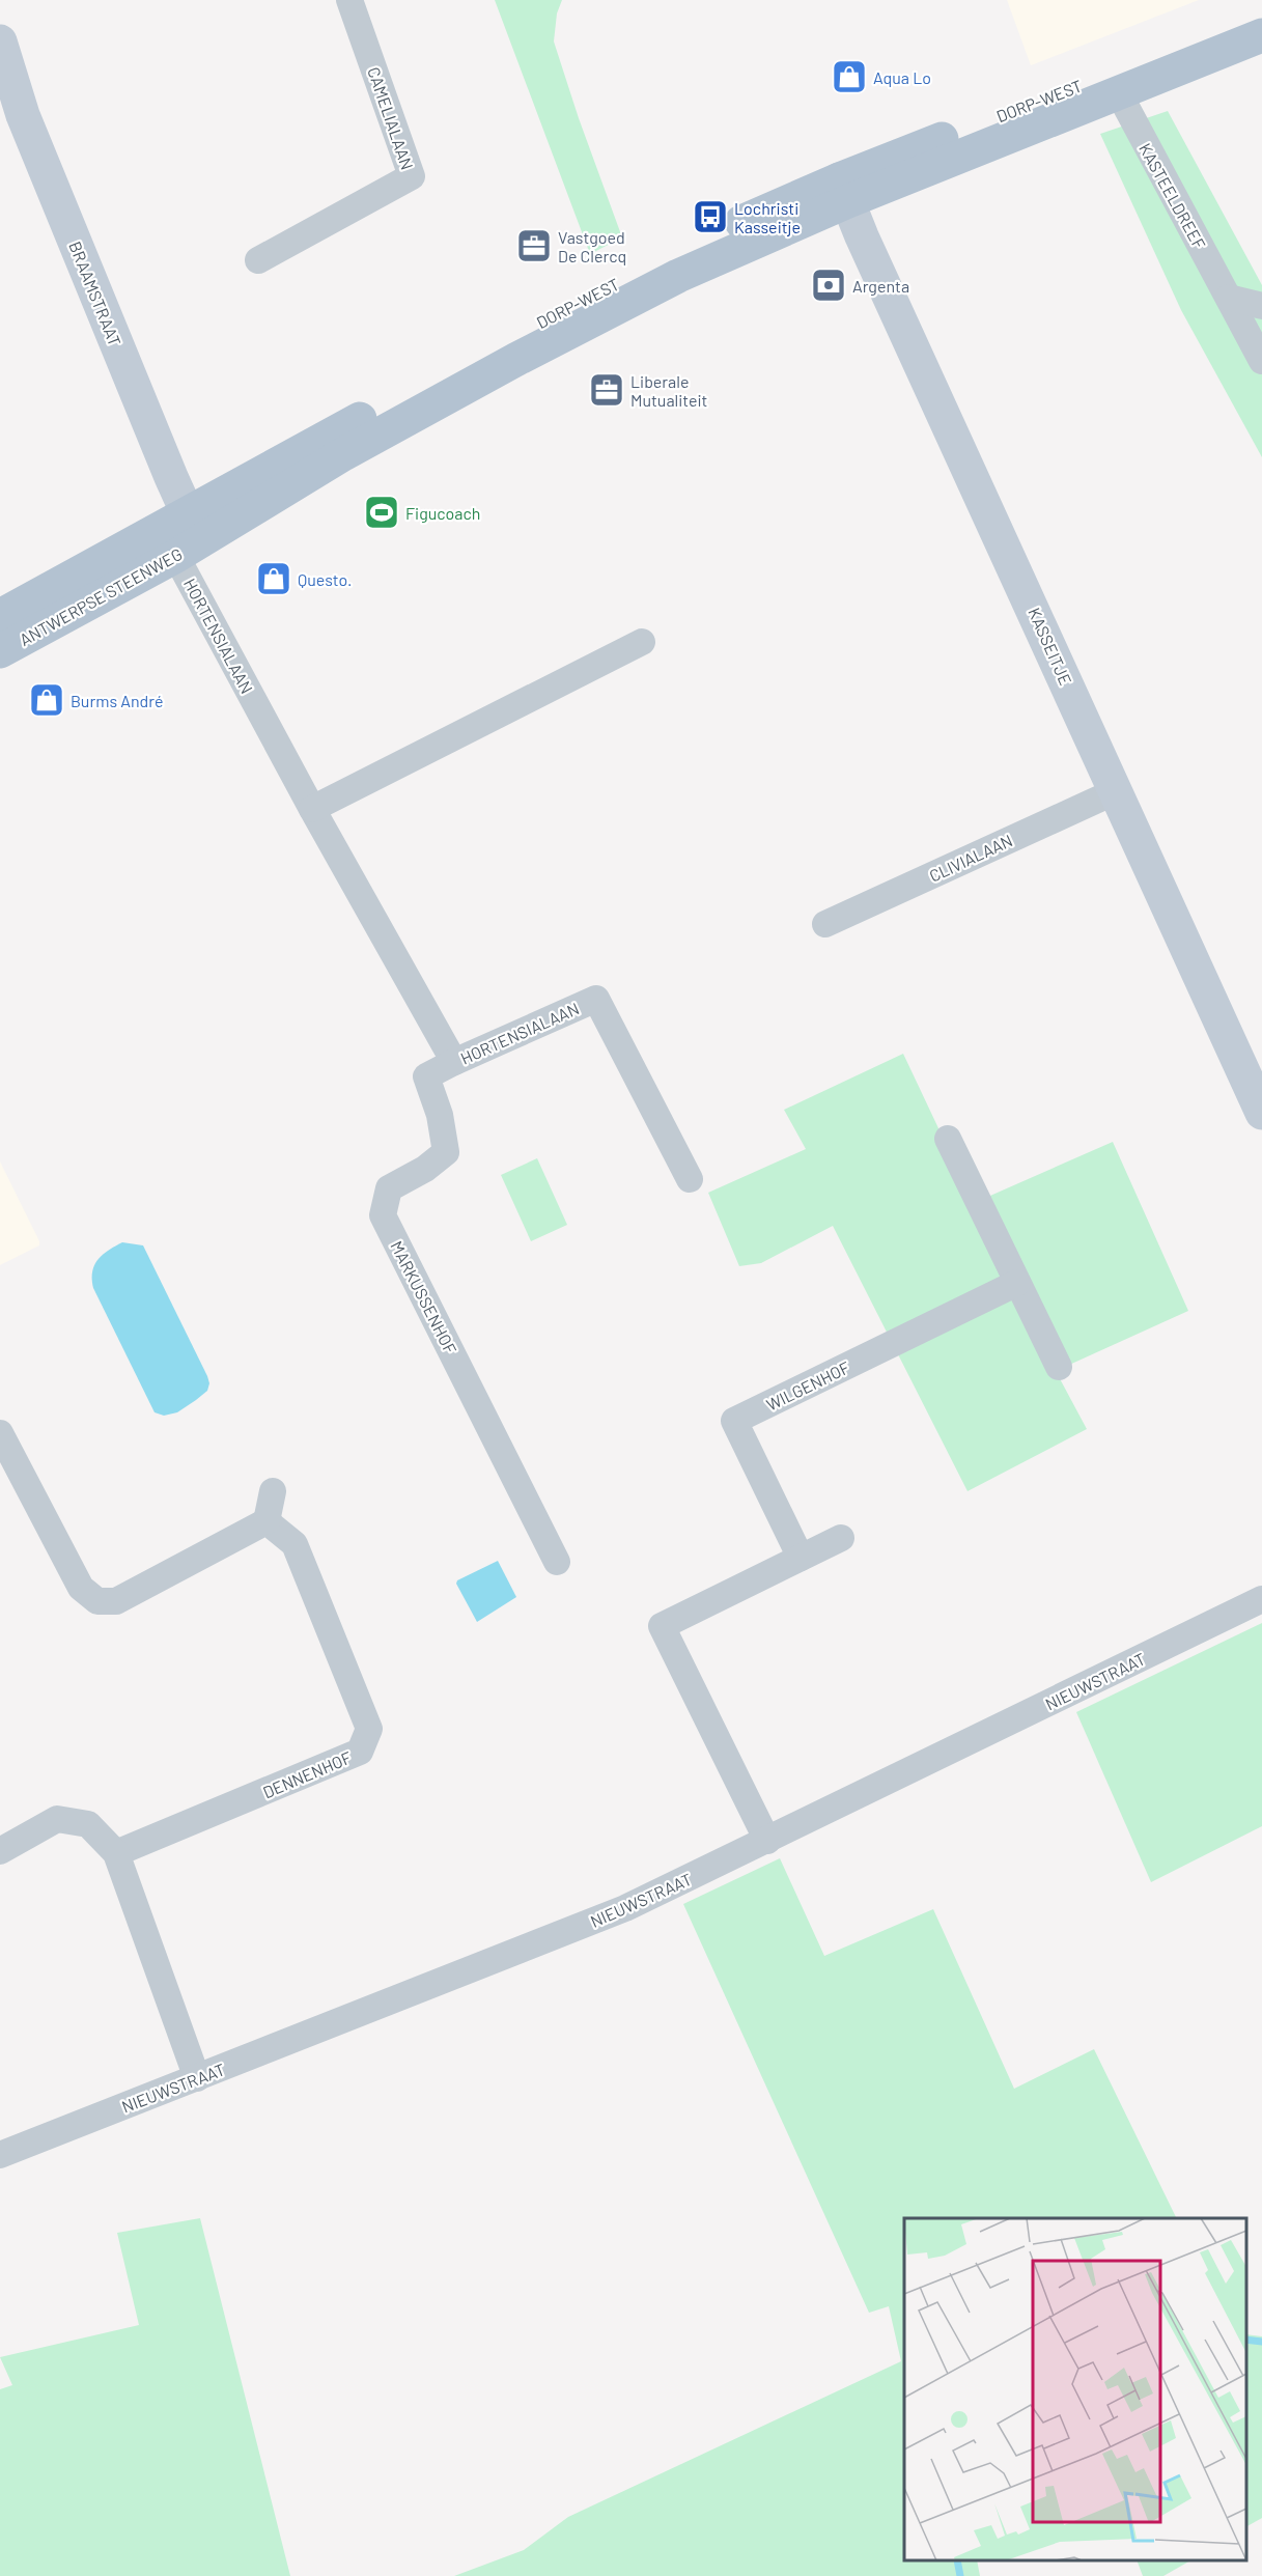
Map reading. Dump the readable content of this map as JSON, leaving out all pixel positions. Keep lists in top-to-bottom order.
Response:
{
  "streets": {
    "main road": ["DORP-WEST", "ANTWERPSE STEENWEG"],
    "street": [
      "CAMELIALAAN",
      "KASTEELDREEF",
      "BRAAMSTRAAT",
      "HORTENSIALAAN",
      "KASSEITJE",
      "CLIVIALAAN",
      "MARKUSSENHOF",
      "WILGENHOF",
      "NIEUWSTRAAT",
      "DENNENHOF"
    ]
  },
  "crossings": [
    ["DORP-WEST", "KASTEELDREEF"],
    ["DORP-WEST", "BRAAMSTRAAT"],
    ["DORP-WEST", "ANTWERPSE STEENWEG"],
    ["DORP-WEST", "HORTENSIALAAN"],
    ["DORP-WEST", "KASSEITJE"],
    ["BRAAMSTRAAT", "ANTWERPSE STEENWEG"],
    ["BRAAMSTRAAT", "HORTENSIALAAN"],
    ["ANTWERPSE STEENWEG", "HORTENSIALAAN"],
    ["HORTENSIALAAN", "MARKUSSENHOF"],
    ["KASSEITJE", "CLIVIALAAN"]
  ],
  "places": {
    "shop": ["Aqua Lo", "Questo.", "Burms André"],
    "bus stop": ["Lochristi Kasseitje"],
    "office": ["Vastgoed De Clercq", "Liberale Mutualiteit"],
    "bank": ["Argenta"],
    "sports": ["Figucoach"]
  }
}
